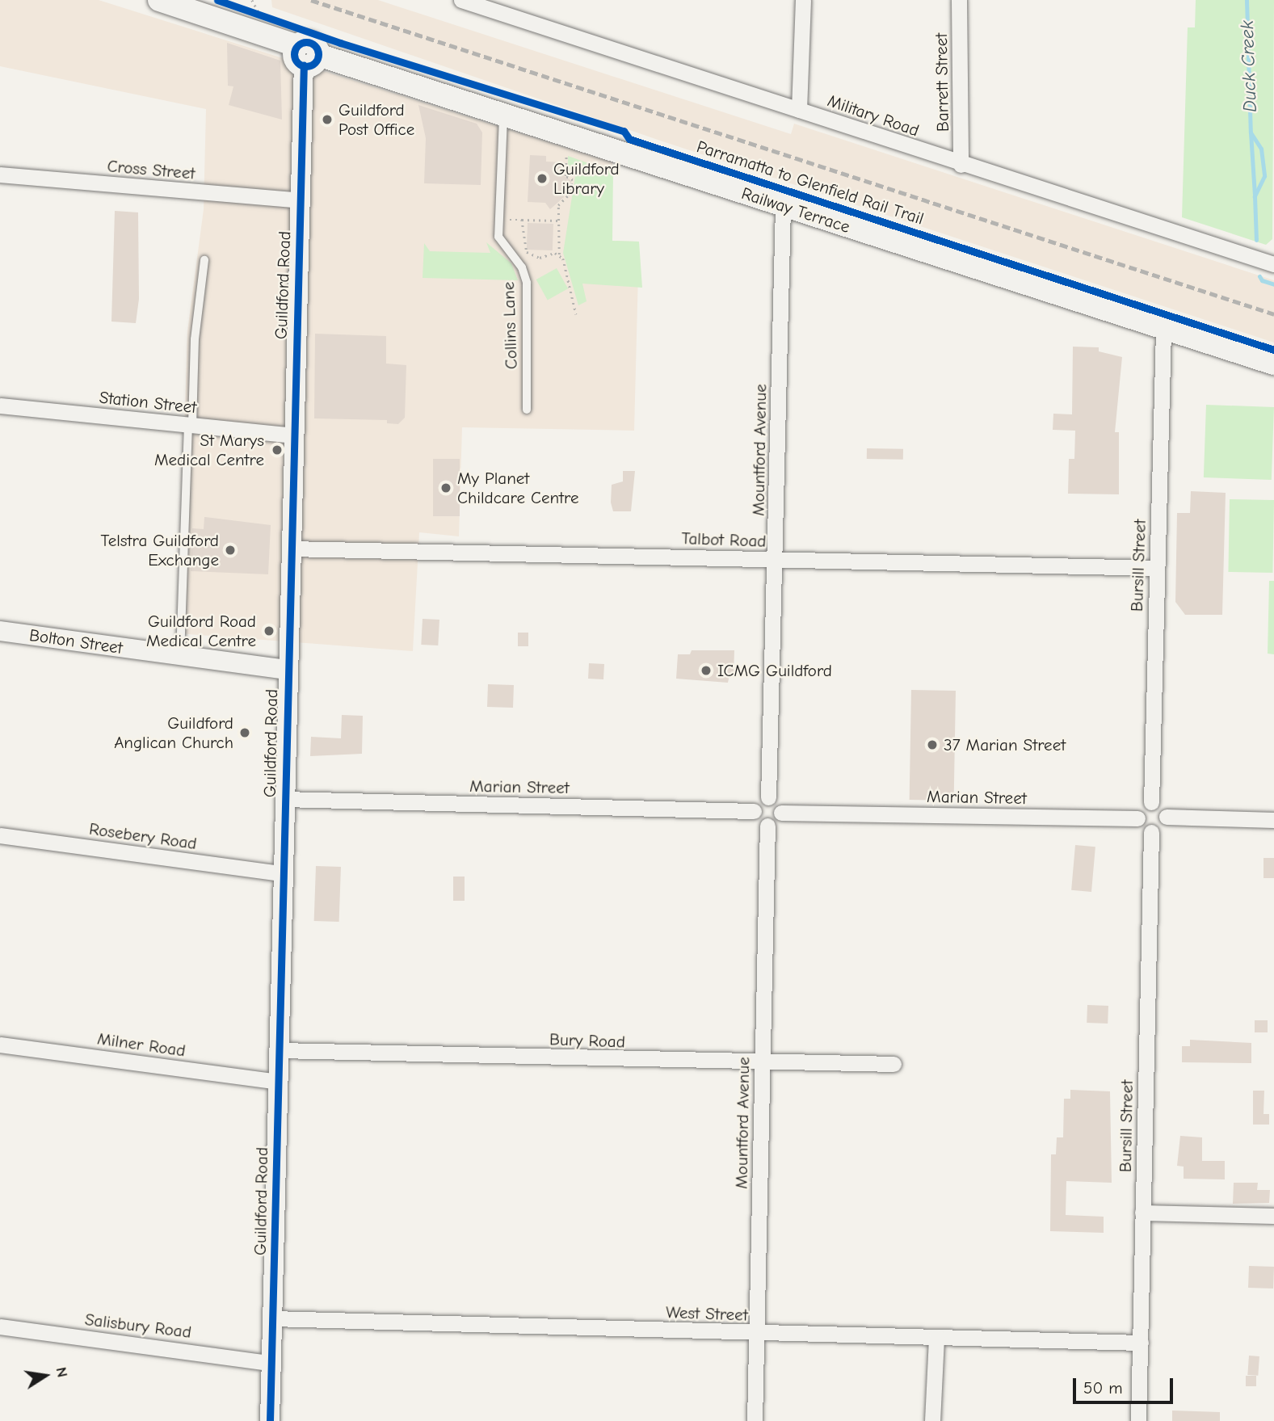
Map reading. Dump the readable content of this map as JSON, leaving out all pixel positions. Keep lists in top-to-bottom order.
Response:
{
  "streets": {
    "main road": ["Railway Terrace"],
    "street": [
      "Barrett Street",
      "Military Road",
      "Cross Street",
      "Guildford Road",
      "Station Street",
      "Mountford Avenue",
      "Talbot Road",
      "Bursill Street",
      "Bolton Street",
      "Marian Street",
      "Rosebery Road",
      "Bury Road",
      "Milner Road",
      "West Street",
      "Salisbury Road"
    ],
    "lane": ["Collins Lane"],
    "cycle path": ["Parramatta to Glenfield Rail Trail"]
  },
  "crossings": [
    ["Barrett Street", "Military Road"],
    ["Cross Street", "Guildford Road"],
    ["Railway Terrace", "Guildford Road"],
    ["Railway Terrace", "Collins Lane"],
    ["Railway Terrace", "Mountford Avenue"],
    ["Railway Terrace", "Bursill Street"],
    ["Guildford Road", "Station Street"],
    ["Guildford Road", "Talbot Road"],
    ["Guildford Road", "Bolton Street"],
    ["Guildford Road", "Marian Street"],
    ["Guildford Road", "Rosebery Road"],
    ["Guildford Road", "Bury Road"],
    ["Guildford Road", "Milner Road"],
    ["Guildford Road", "West Street"],
    ["Guildford Road", "Salisbury Road"],
    ["Mountford Avenue", "Talbot Road"],
    ["Mountford Avenue", "Marian Street"],
    ["Mountford Avenue", "Bury Road"],
    ["Mountford Avenue", "West Street"],
    ["Talbot Road", "Bursill Street"],
    ["Bursill Street", "Marian Street"],
    ["Bursill Street", "West Street"]
  ],
  "water": ["Duck Creek"],
  "places": [
    "Guildford Post Office",
    "Guildford Library",
    "St Marys Medical Centre",
    "My Planet Childcare Centre",
    "Telstra Guildford Exchange",
    "Guildford Road Medical Centre",
    "ICMG Guildford",
    "Guildford Anglican Church",
    "37 Marian Street"
  ],
  "scale_bar": "50 m",
  "north": "right"
}
